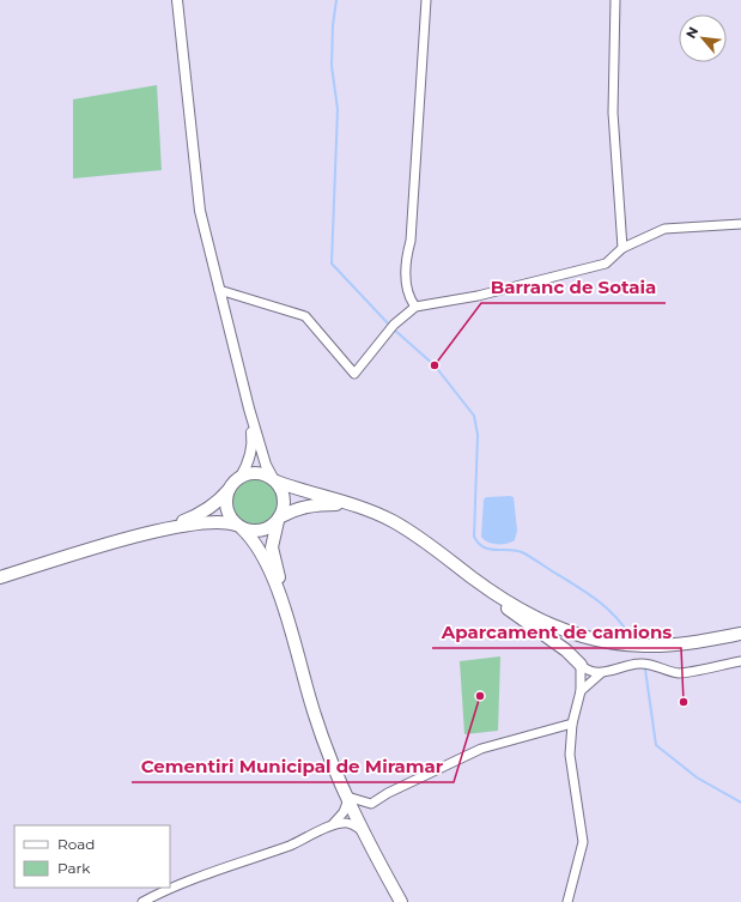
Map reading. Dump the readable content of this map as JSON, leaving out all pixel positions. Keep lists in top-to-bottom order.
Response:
{
  "places": ["Barranc de Sotaia", "Cementiri Municipal de Miramar", "Aparcament de camions"],
  "legend": ["Road", "Park"],
  "north": "top left"
}
